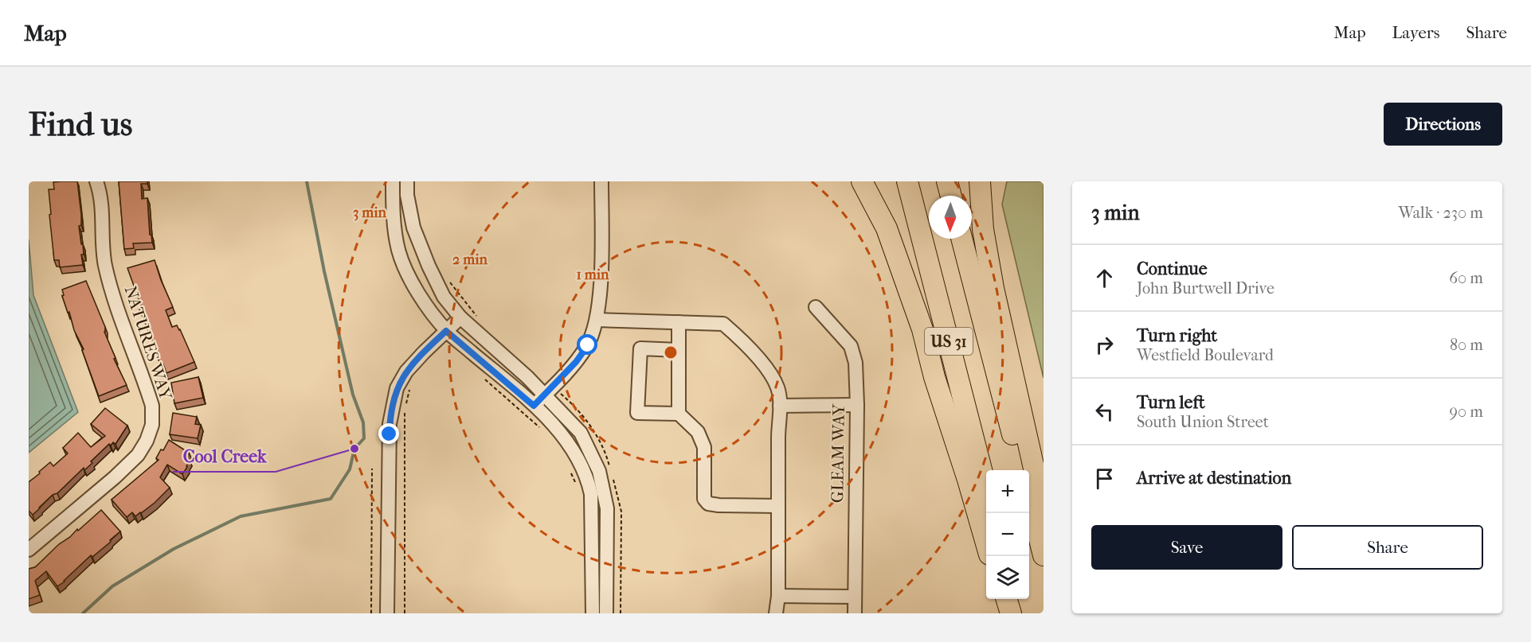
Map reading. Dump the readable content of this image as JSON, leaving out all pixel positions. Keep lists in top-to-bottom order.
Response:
{
  "streets": {
    "highway": ["US 31"],
    "street": ["NATURES WAY", "GLEAM WAY"]
  },
  "places": ["Cool Creek"],
  "north": "bottom",
  "page": {
    "header": "Map",
    "nav": ["Map", "Layers", "Share"],
    "buttons": [
      "Directions",
      ["Save", "Share"]
    ],
    "title": "Find us",
    "heading": ["3 min", "Walk · 230 m"],
    "list": [
      ["Continue", "John Burtwell Drive", "60 m"],
      ["Turn right", "Westfield Boulevard", "80 m"],
      ["Turn left", "South Union Street", "90 m"],
      "Arrive at destination"
    ],
    "map_buttons": ["+", "−"]
  },
  "rings": ["3 min", "2 min", "1 min"]
}
